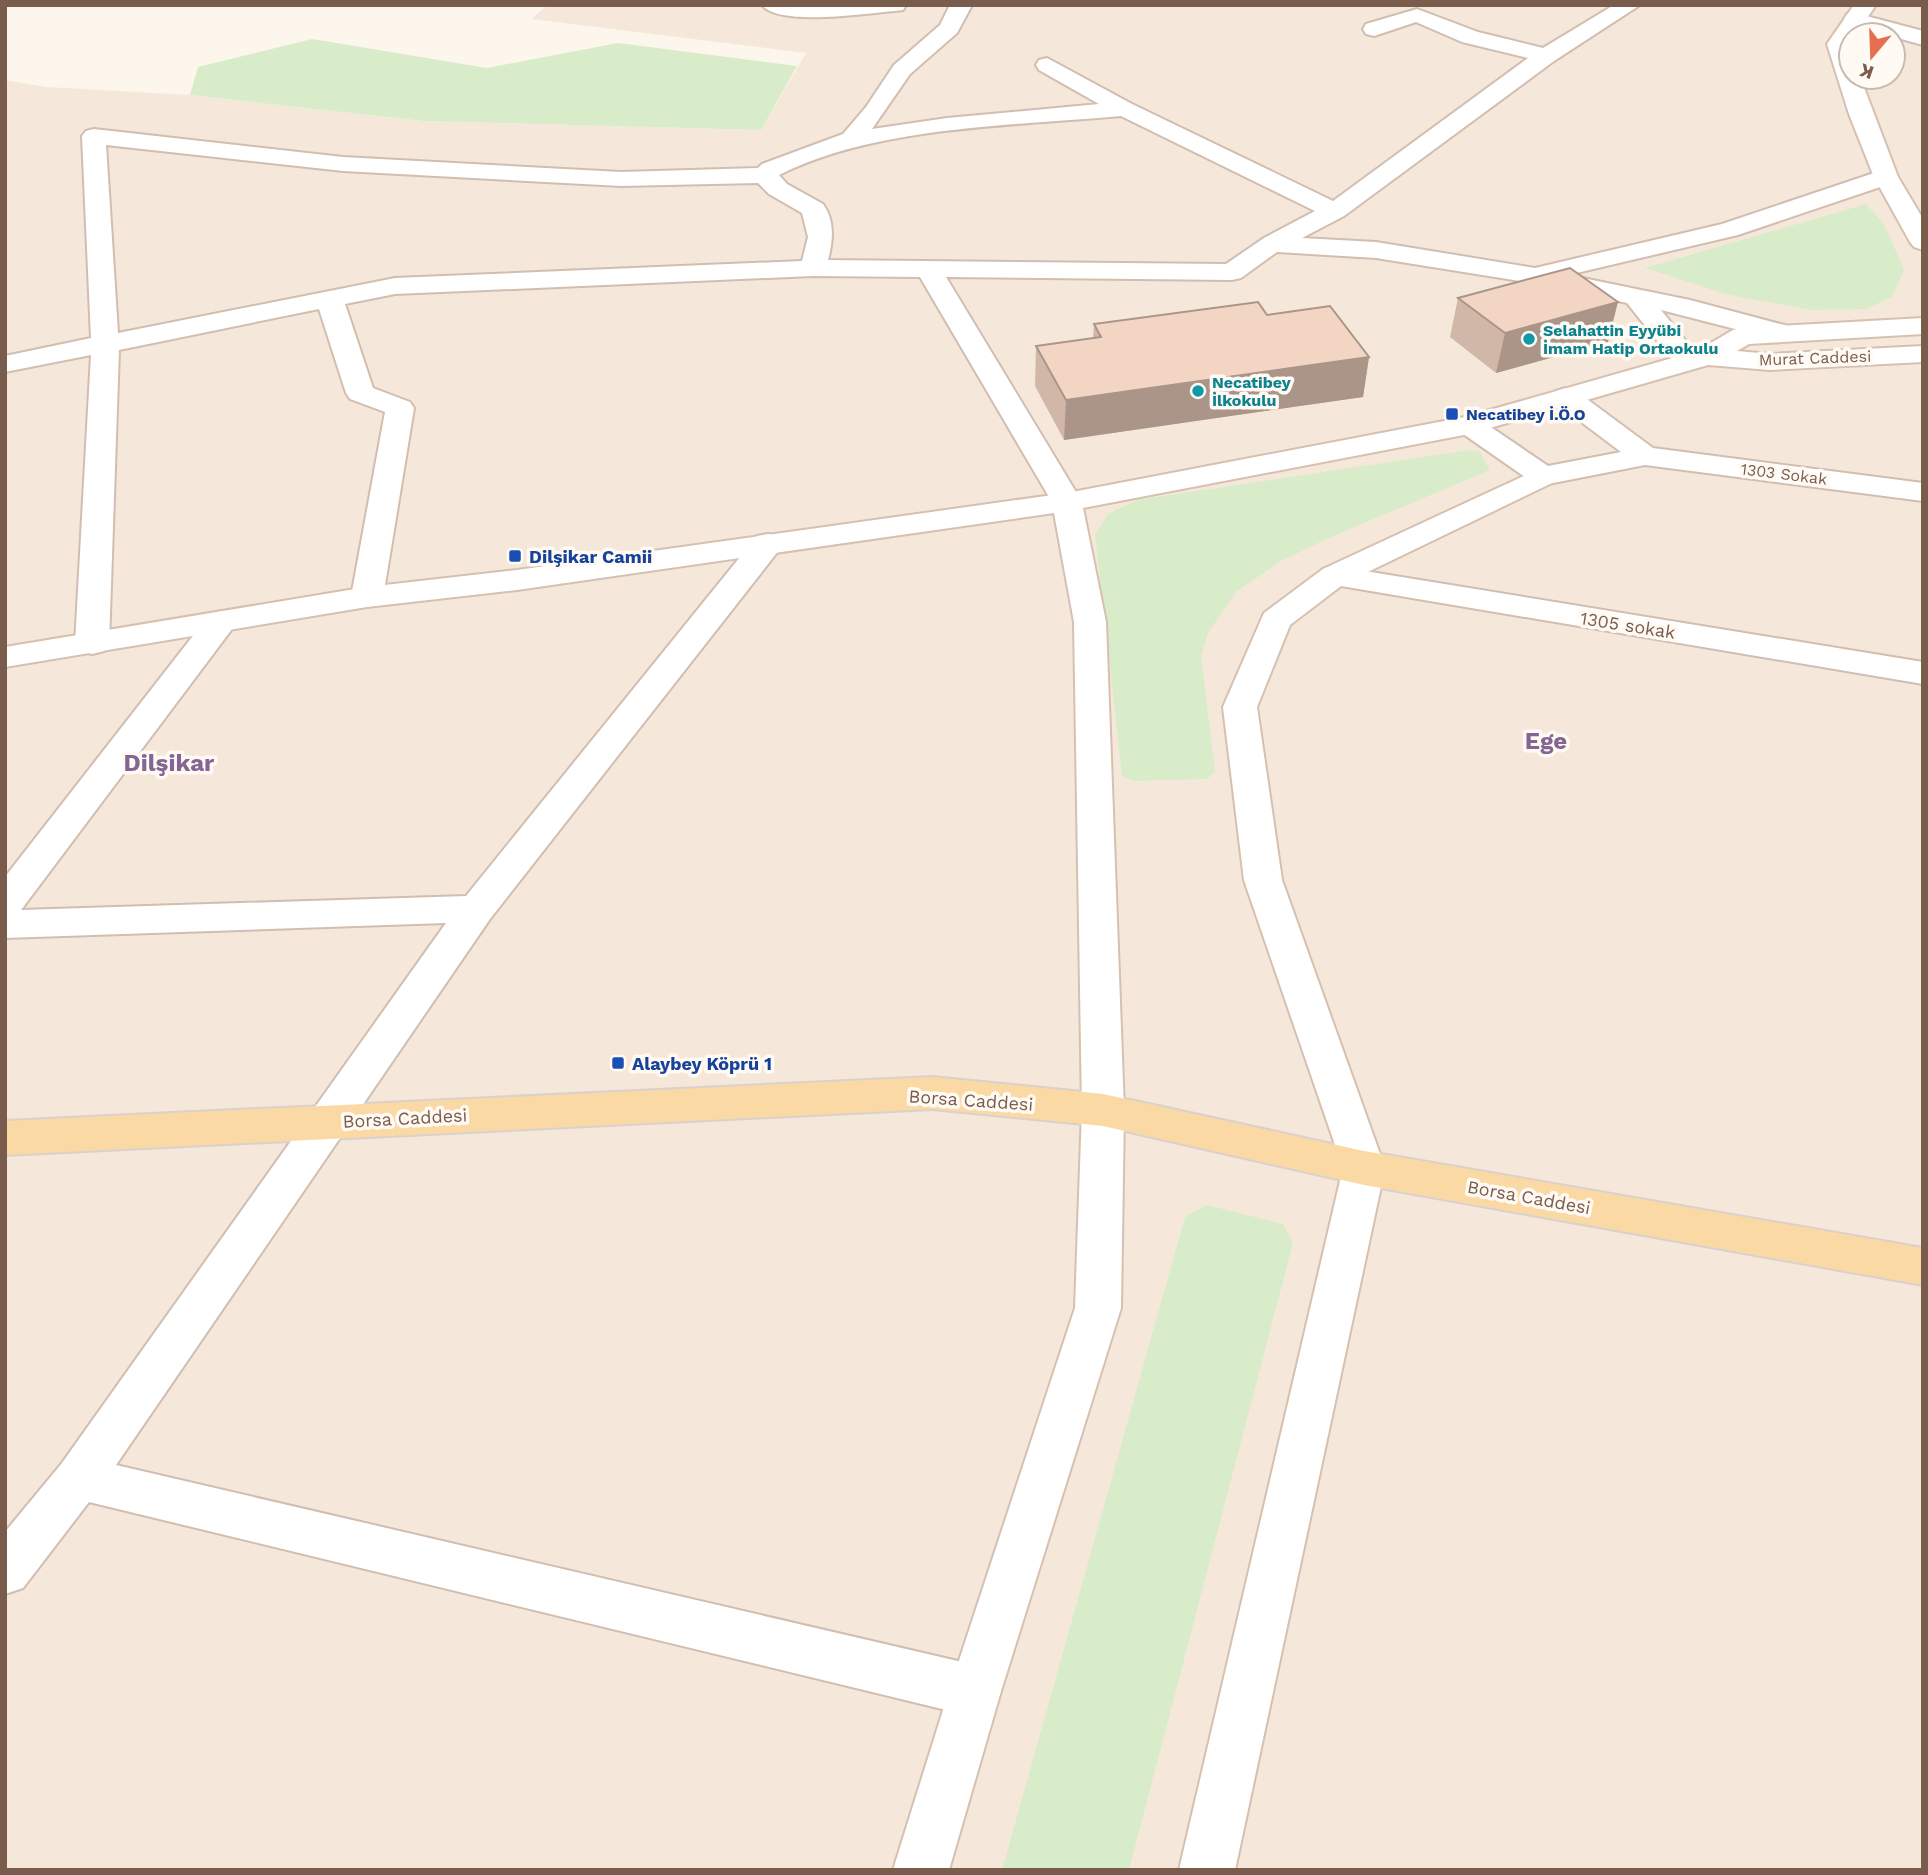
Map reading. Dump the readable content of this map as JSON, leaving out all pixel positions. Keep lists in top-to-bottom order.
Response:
{
  "streets": {
    "main road": ["Borsa Caddesi"],
    "street": ["Murat Caddesi", "1303 Sokak", "1305 sokak"]
  },
  "districts": ["Ege", "Dilşikar"],
  "places": {
    "other": ["Selahattin Eyyübi İmam Hatip Ortaokulu", "Necatibey İlkokulu"],
    "transit": ["Necatibey İ.Ö.O", "Dilşikar Camii", "Alaybey Köprü 1"]
  },
  "north": "bottom"
}
